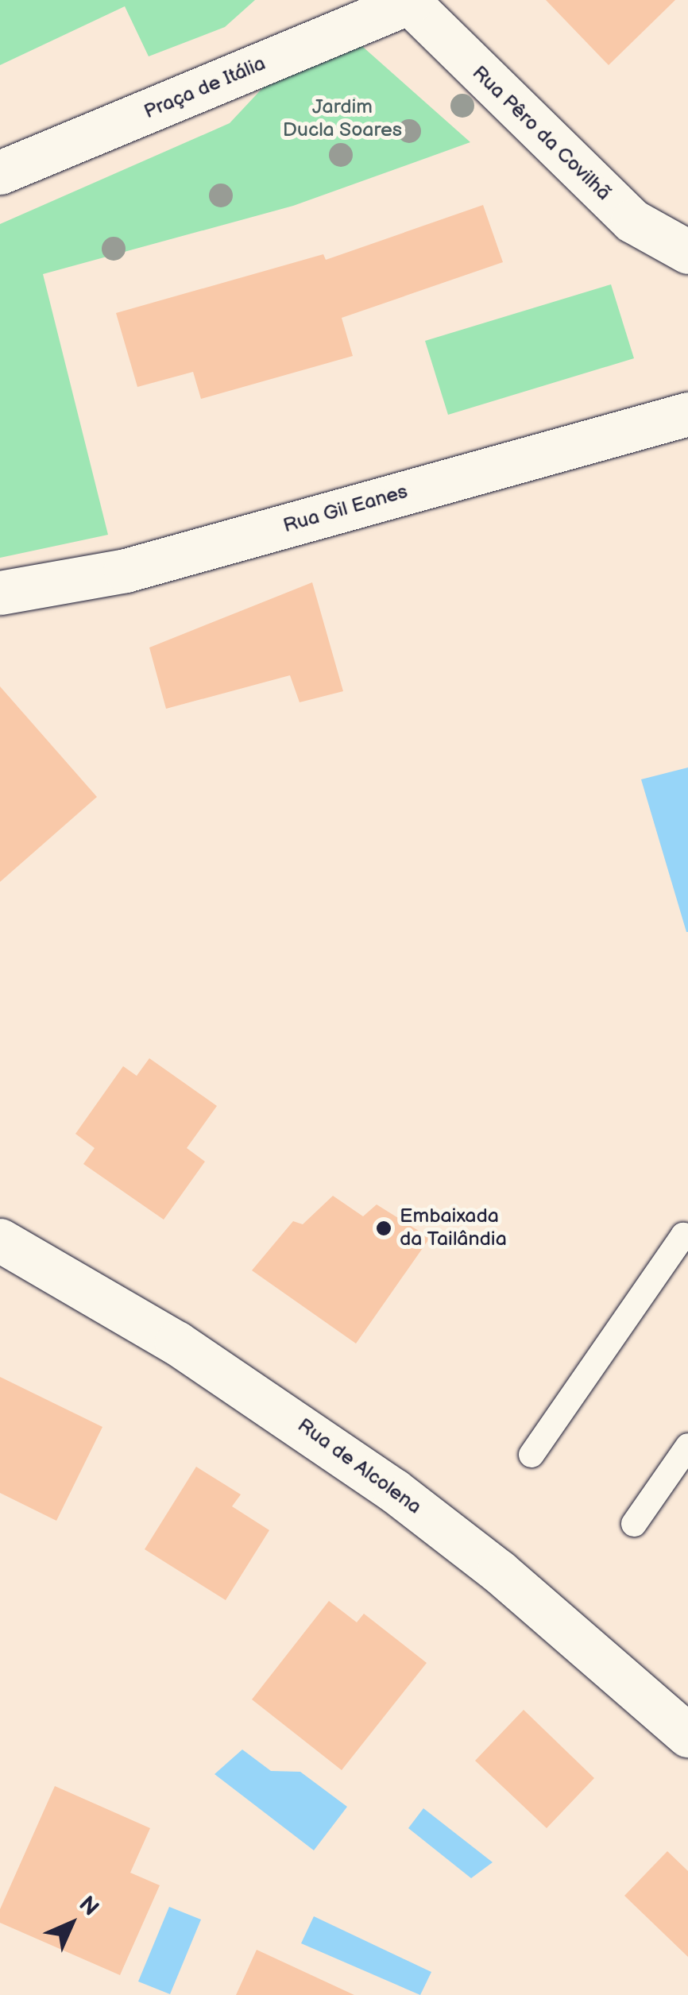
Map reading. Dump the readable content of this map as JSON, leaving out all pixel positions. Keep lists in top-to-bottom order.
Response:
{
  "streets": {
    "street": [
      "Praça de Itália",
      "Rua Pêro da Covilhã",
      "Rua Gil Eanes",
      "Rua de Alcolena"
    ]
  },
  "crossings": [
    ["Praça de Itália", "Rua Pêro da Covilhã"]
  ],
  "parks": ["Jardim Ducla Soares"],
  "places": ["Embaixada da Tailândia"],
  "north": "top right"
}
